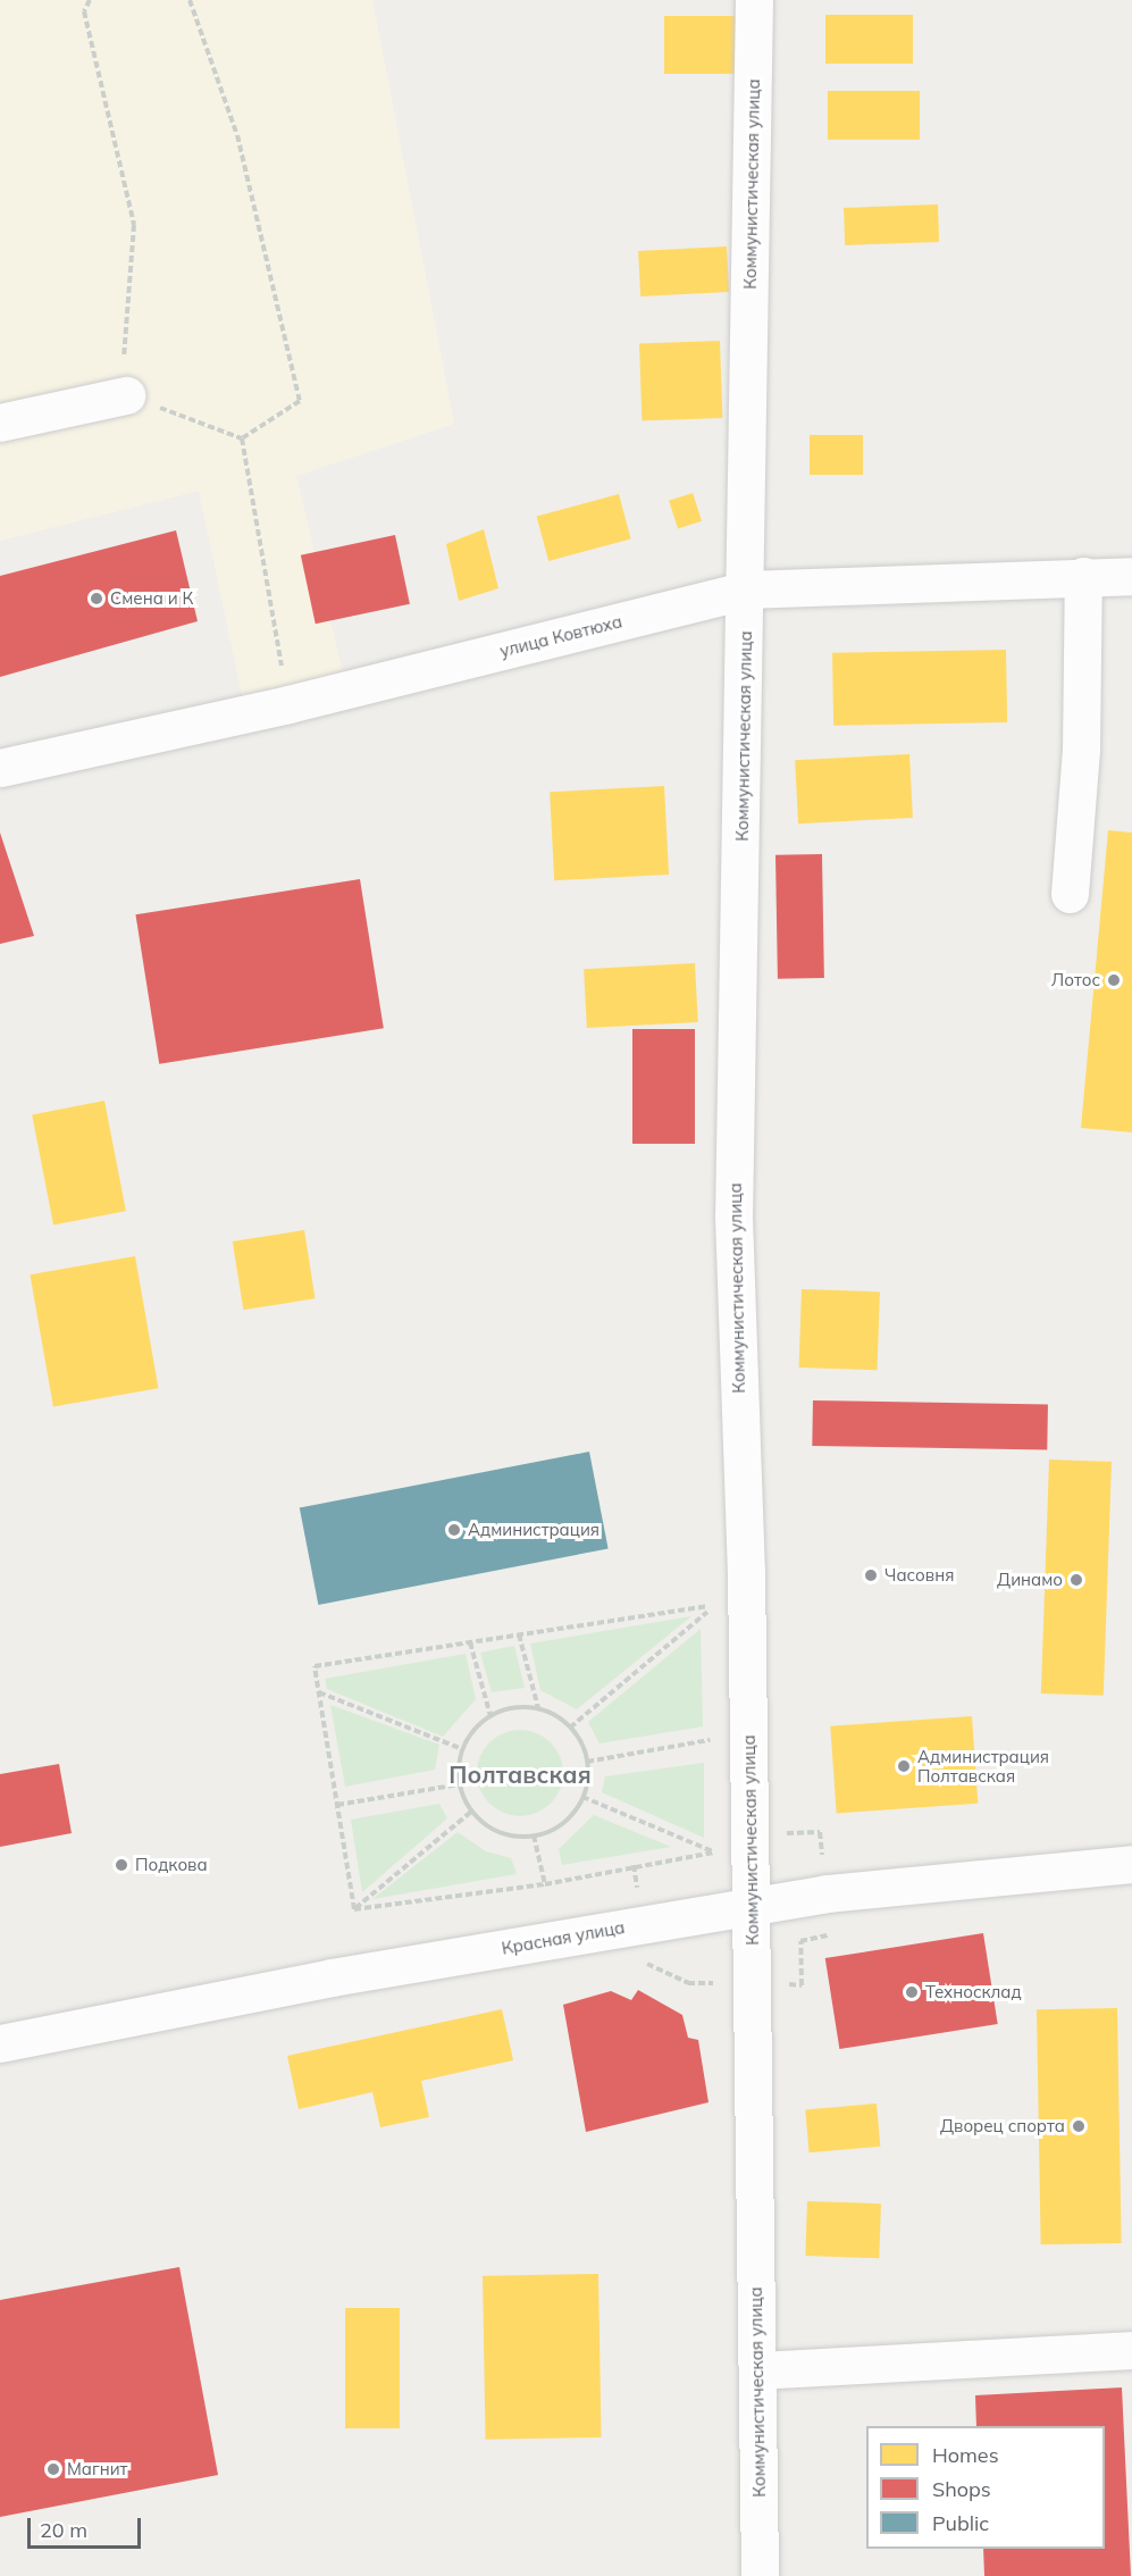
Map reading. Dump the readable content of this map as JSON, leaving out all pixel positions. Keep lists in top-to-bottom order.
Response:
{
  "streets": {
    "street": ["Коммунистическая улица", "улица Ковтюха", "Красная улица"]
  },
  "crossings": [
    ["Коммунистическая улица", "улица Ковтюха"],
    ["Коммунистическая улица", "Красная улица"]
  ],
  "districts": ["Полтавская"],
  "places": [
    "Смена и К",
    "Лотос",
    "Администрация",
    "Часовня",
    "Динамо",
    "Администрация Полтавская",
    "Подкова",
    "Техносклад",
    "Дворец спорта",
    "Магнит"
  ],
  "legend": ["Homes", "Shops", "Public"],
  "scale_bar": "20 m"
}
